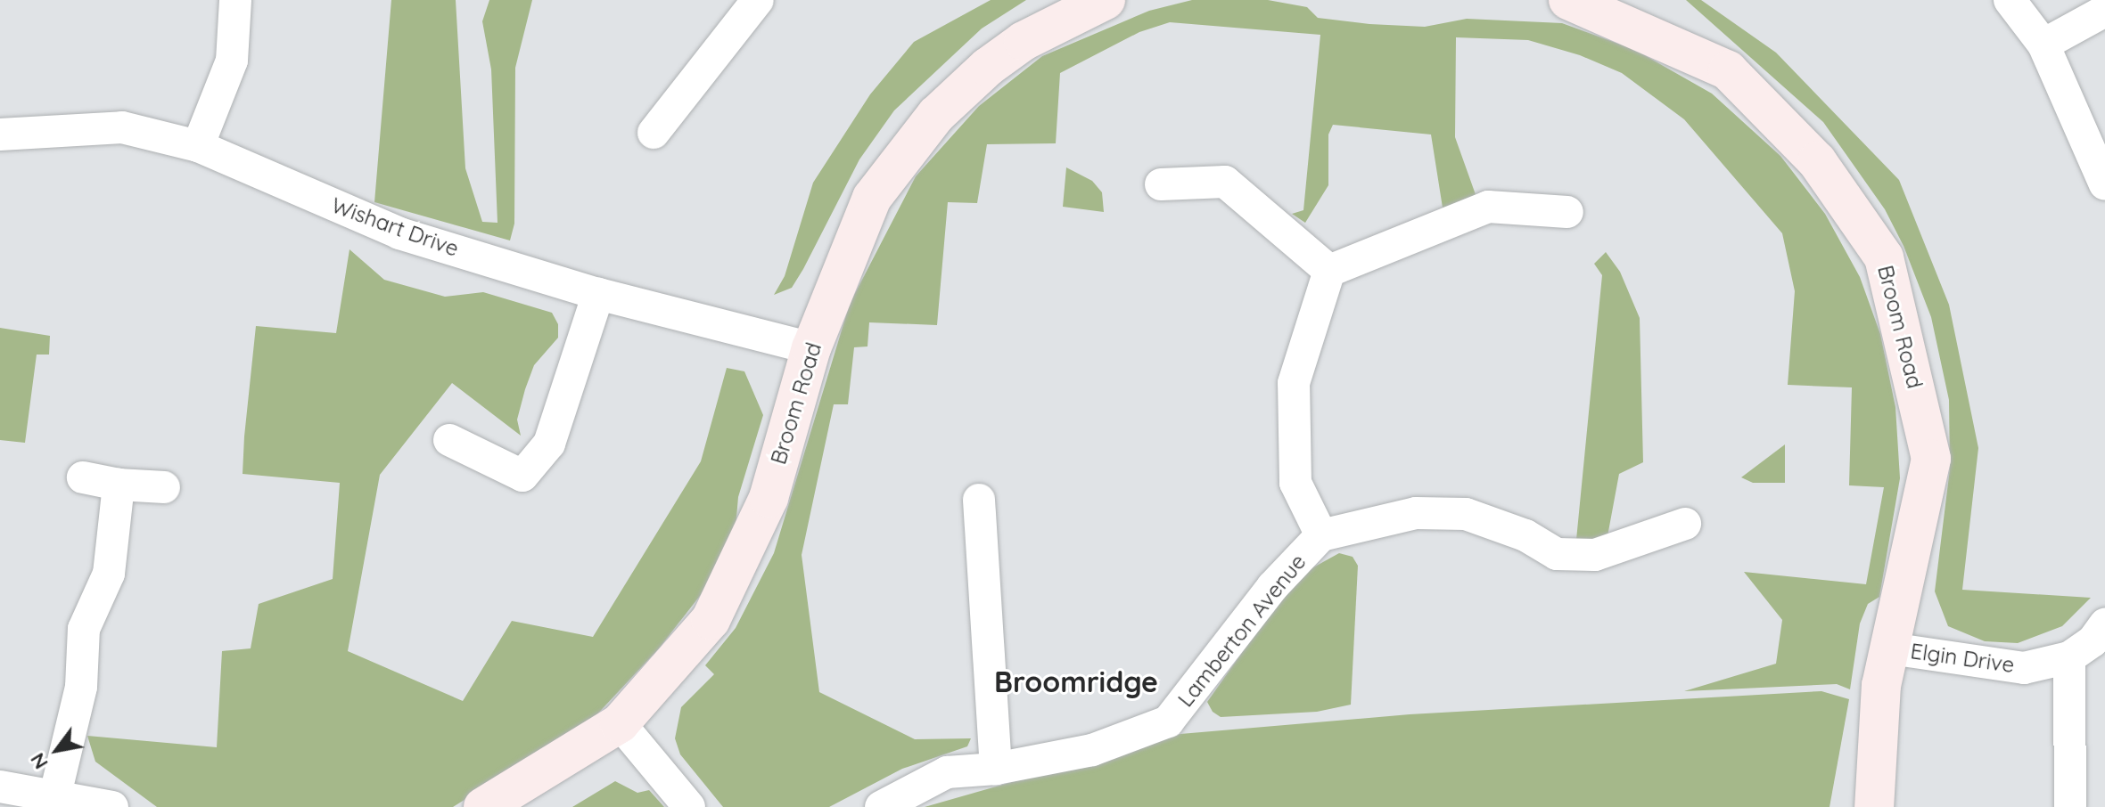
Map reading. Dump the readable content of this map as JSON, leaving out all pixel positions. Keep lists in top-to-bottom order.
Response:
{
  "streets": {
    "street": [
      "Wishart Drive",
      "Broom Road",
      "Lamberton Avenue",
      "Elgin Drive"
    ]
  },
  "crossings": [
    ["Wishart Drive", "Broom Road"],
    ["Broom Road", "Elgin Drive"]
  ],
  "districts": ["Broomridge"],
  "north": "bottom left"
}
